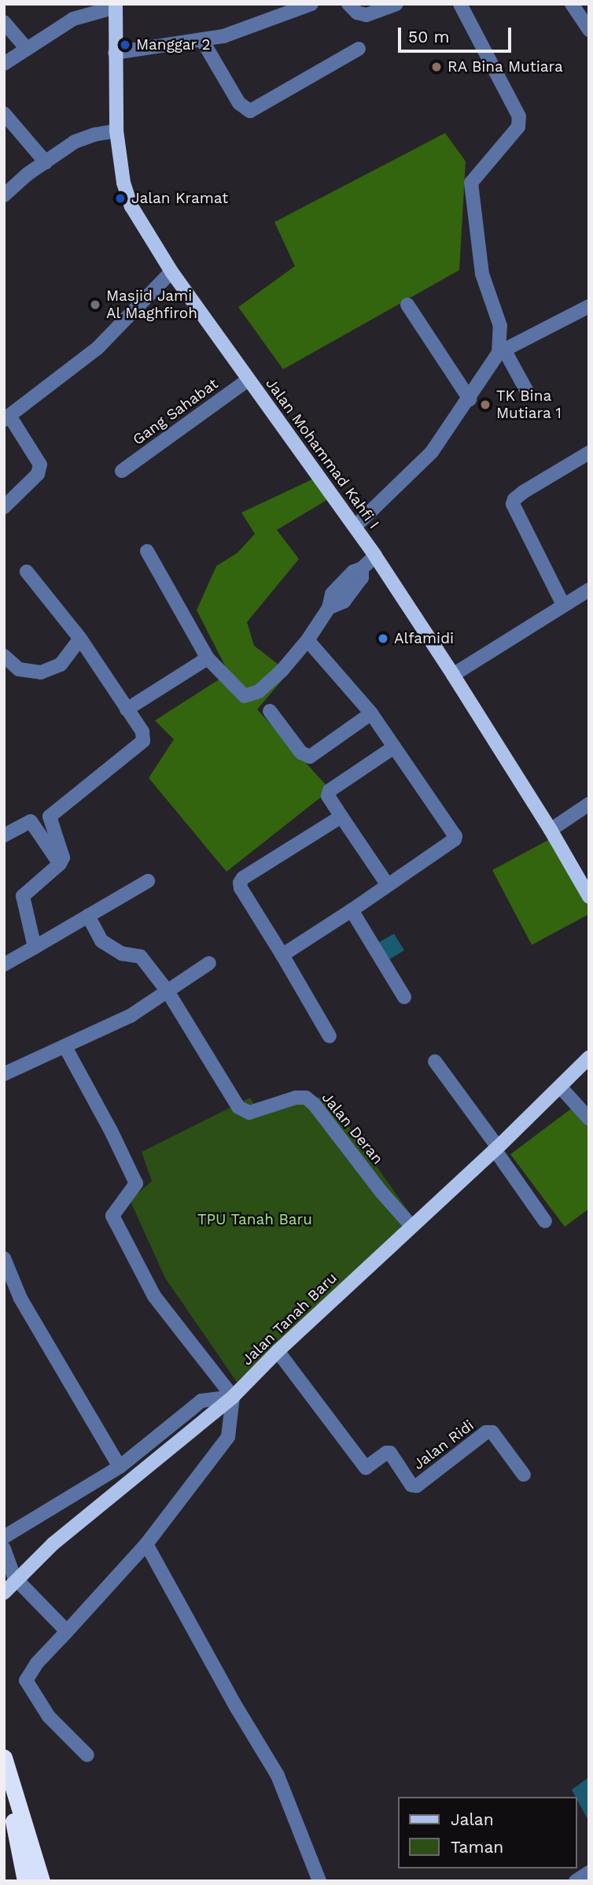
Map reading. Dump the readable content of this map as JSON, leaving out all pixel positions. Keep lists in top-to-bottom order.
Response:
{
  "streets": {
    "main road": ["Jalan Mohammad Kahfi I", "Jalan Tanah Baru"],
    "street": ["Gang Sahabat", "Jalan Deran", "Jalan Ridi"]
  },
  "crossings": [
    ["Gang Sahabat", "Jalan Mohammad Kahfi I"],
    ["Jalan Deran", "Jalan Tanah Baru"],
    ["Jalan Tanah Baru", "Jalan Ridi"]
  ],
  "parks": ["TPU Tanah Baru"],
  "places": [
    "Manggar 2",
    "RA Bina Mutiara",
    "Jalan Kramat",
    "Masjid Jami Al Maghfiroh",
    "TK Bina Mutiara 1",
    "Alfamidi"
  ],
  "legend": ["Jalan", "Taman"],
  "scale_bar": "50 m"
}
